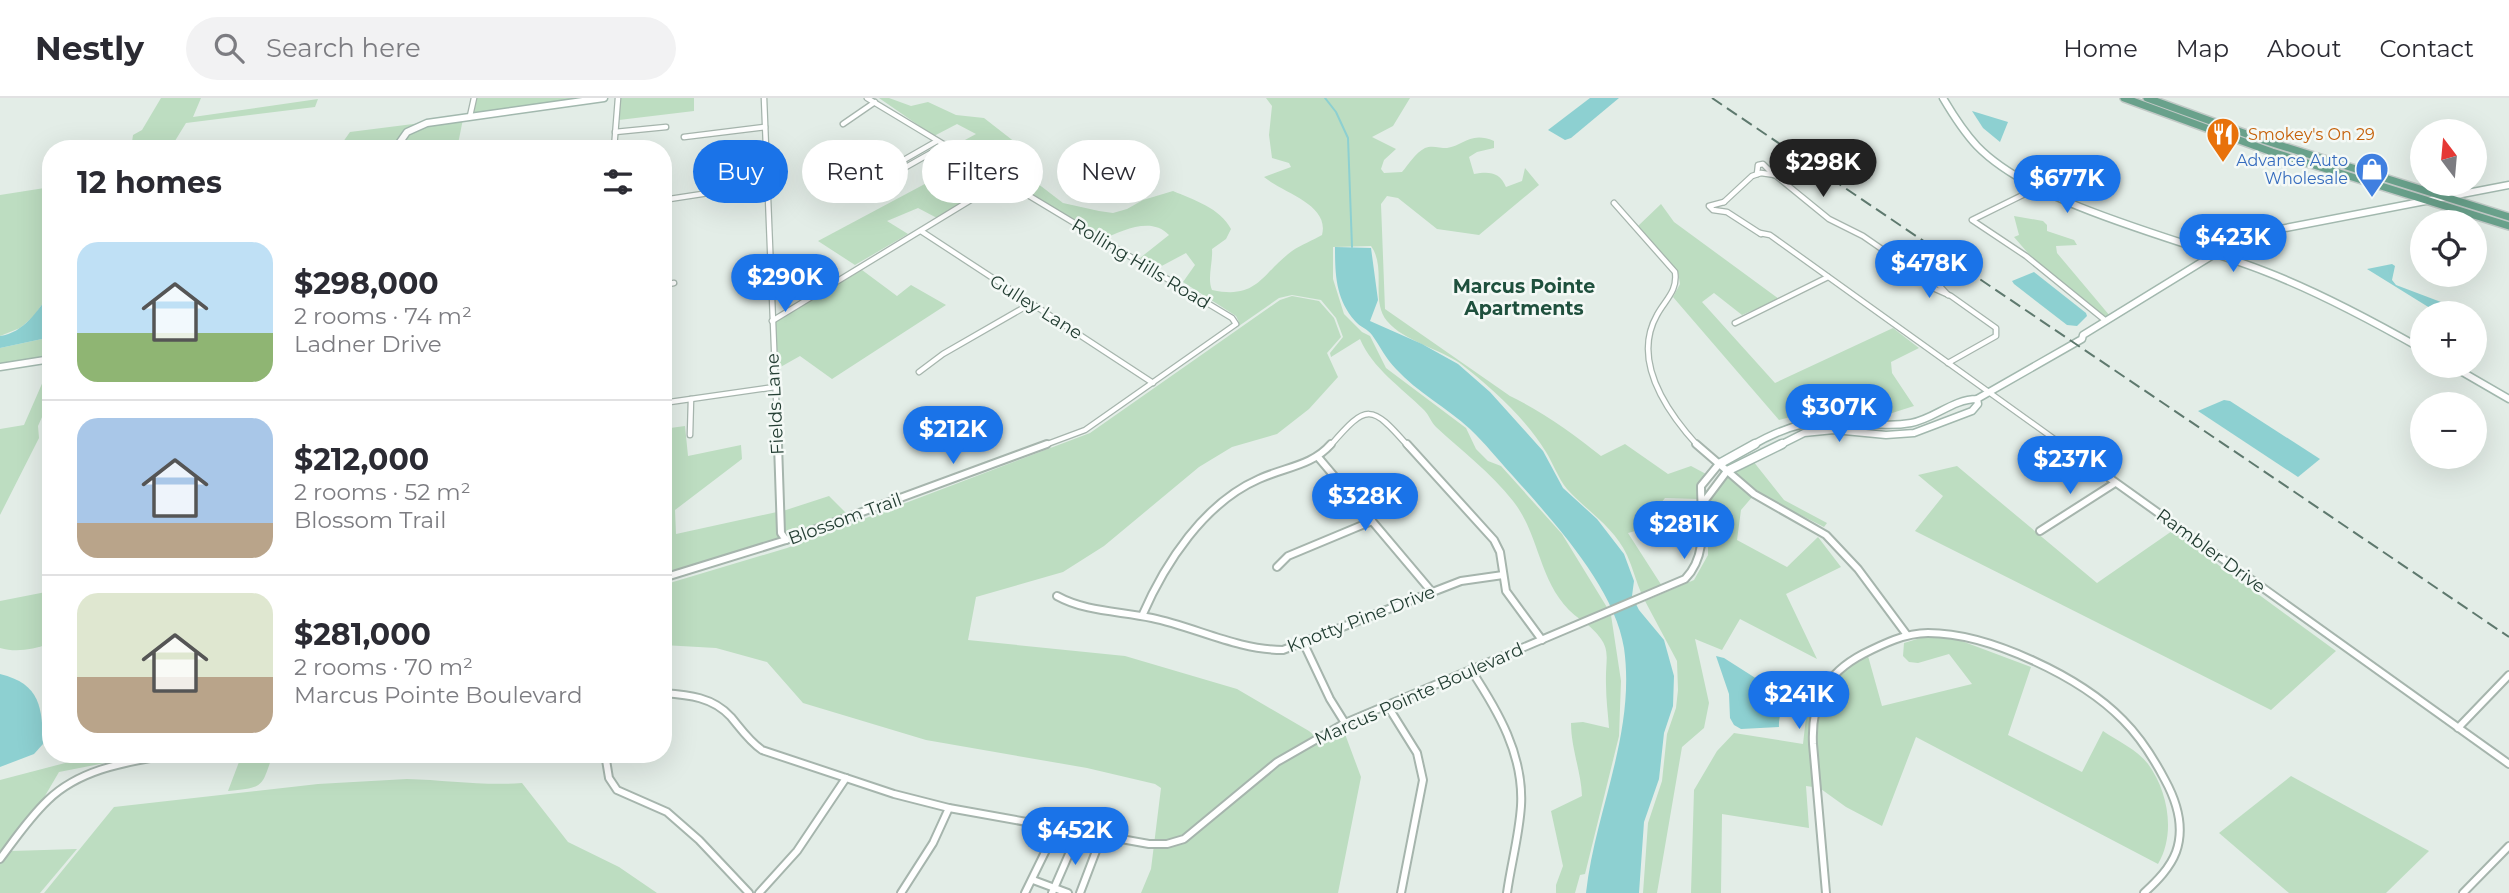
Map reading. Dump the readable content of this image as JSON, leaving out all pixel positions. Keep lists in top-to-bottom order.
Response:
{
  "streets": {
    "street": [
      "Rolling Hills Road",
      "Gulley Lane",
      "Fields Lane",
      "Blossom Trail",
      "Rambler Drive",
      "Knotty Pine Drive",
      "Marcus Pointe Boulevard"
    ]
  },
  "crossings": [
    ["Rolling Hills Road", "Blossom Trail"],
    ["Gulley Lane", "Blossom Trail"],
    ["Fields Lane", "Blossom Trail"]
  ],
  "districts": ["Marcus Pointe Apartments"],
  "places": {
    "restaurant": ["Smokey's On 29"],
    "shop": ["Advance Auto Wholesale"]
  },
  "north": "top",
  "page": {
    "header": "Nestly",
    "search": "Search here",
    "nav": [
      "Home",
      "Map",
      "About",
      "Contact"
    ],
    "map_buttons": ["+", "−"],
    "price": [
      "$298K",
      "$677K",
      "$423K",
      "$478K",
      "$290K",
      "$307K",
      "$212K",
      "$237K",
      "$328K",
      "$281K",
      "$241K",
      "$452K"
    ],
    "chip": [
      "Buy",
      "Rent",
      "Filters",
      "New"
    ],
    "heading": "12 homes",
    "list": [
      {
        "name": "$298,000",
        "note": "2 rooms · 74 m² · Ladner Drive"
      },
      {
        "name": "$212,000",
        "note": "2 rooms · 52 m² · Blossom Trail"
      },
      {
        "name": "$281,000",
        "note": "2 rooms · 70 m² · Marcus Pointe Boulevard"
      }
    ]
  }
}
